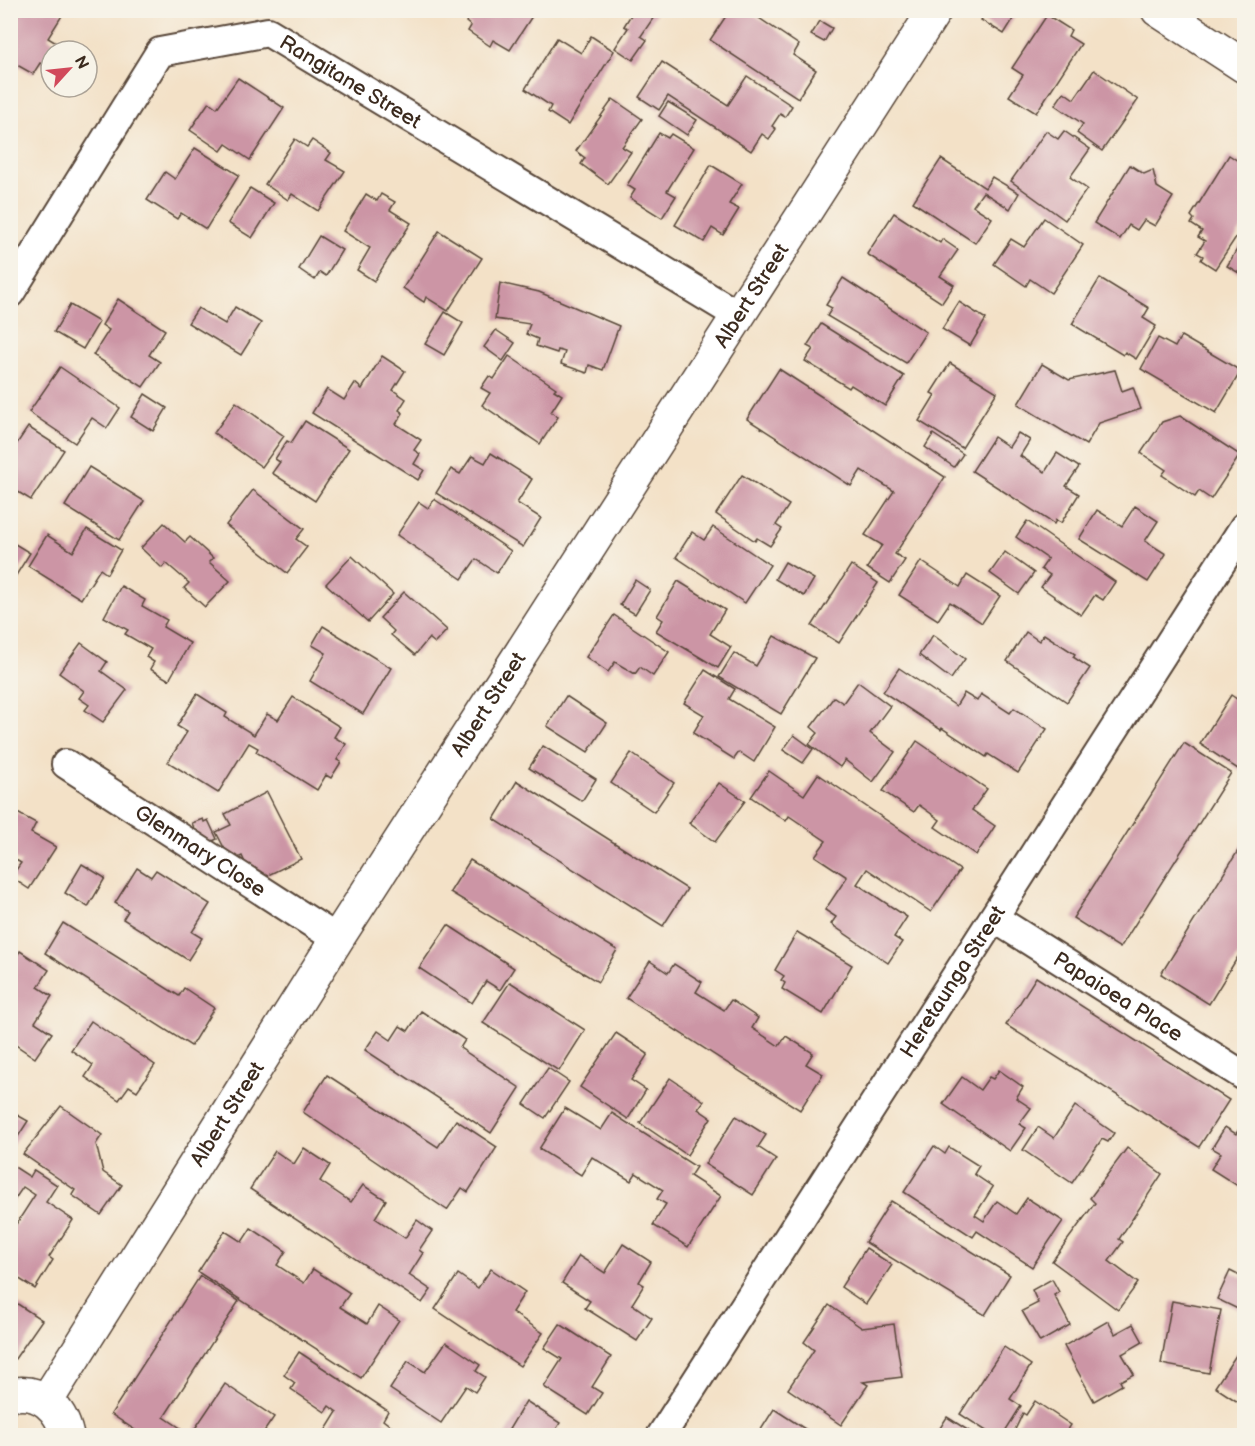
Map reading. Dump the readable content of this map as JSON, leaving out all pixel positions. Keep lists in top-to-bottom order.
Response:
{
  "streets": {
    "street": [
      "Rangitane Street",
      "Albert Street",
      "Glenmary Close",
      "Heretaunga Street",
      "Papaioea Place"
    ]
  },
  "crossings": [
    ["Rangitane Street", "Albert Street"],
    ["Albert Street", "Glenmary Close"],
    ["Heretaunga Street", "Papaioea Place"]
  ],
  "north": "top right"
}
